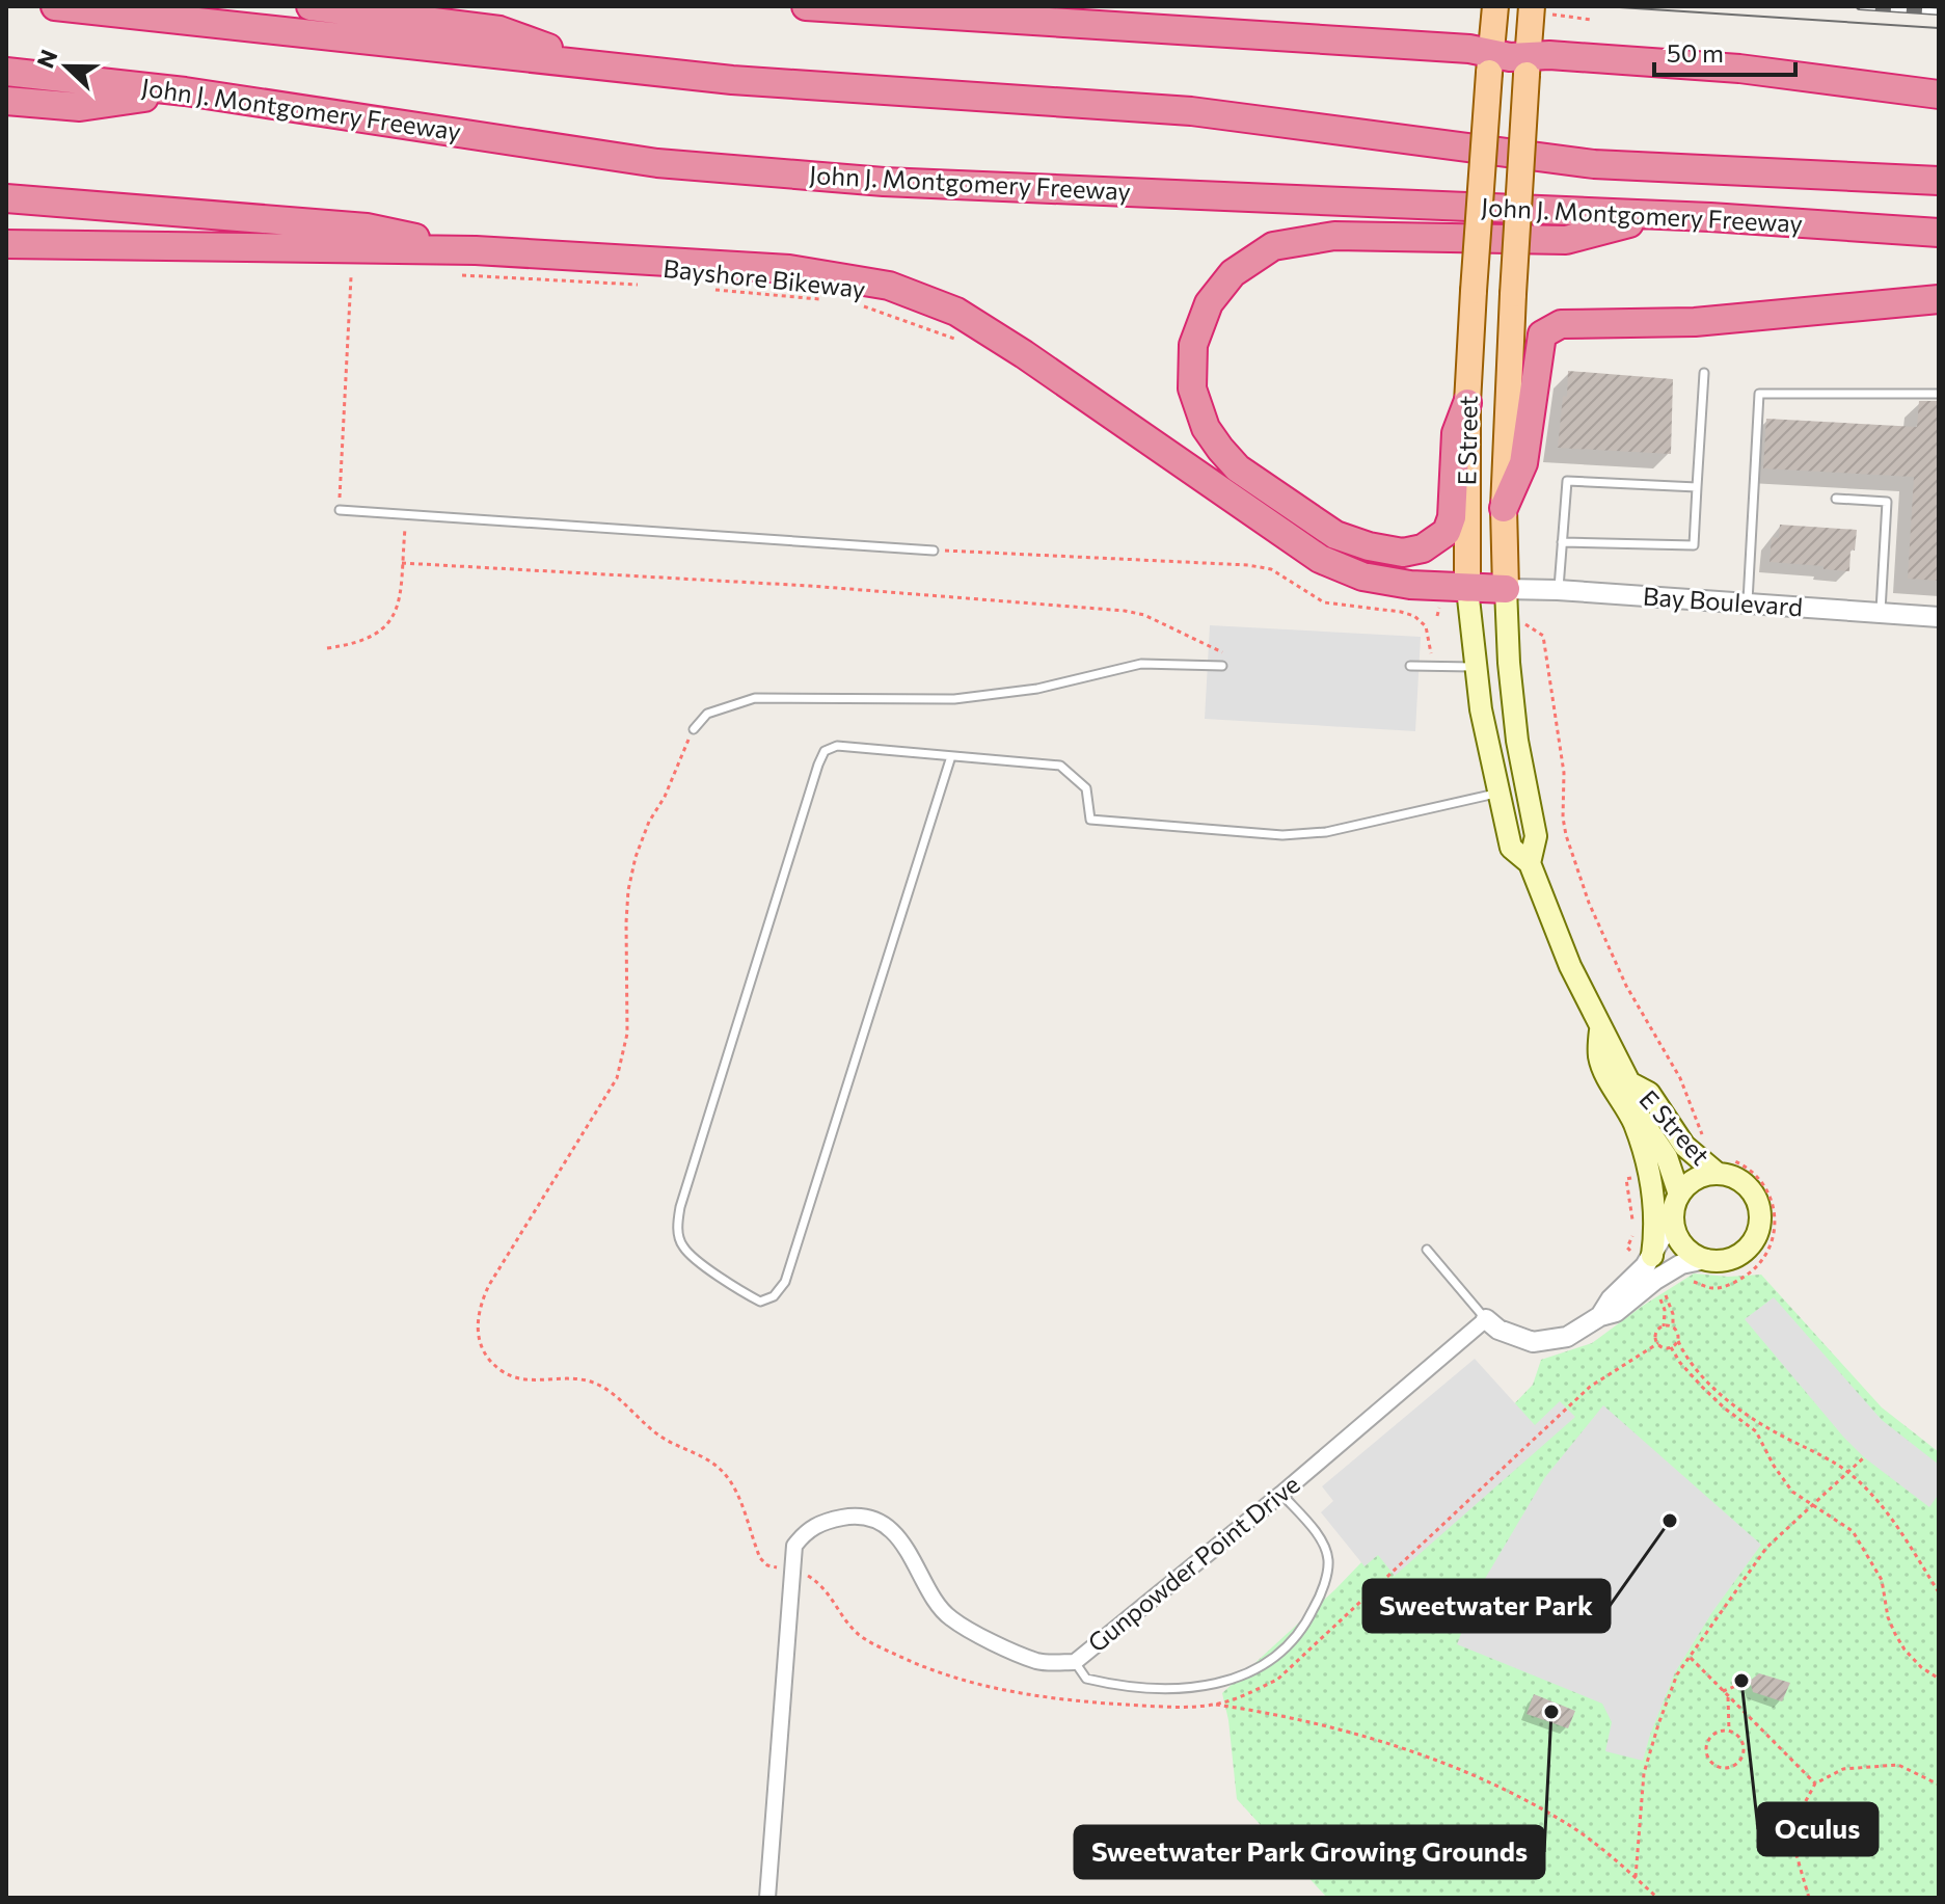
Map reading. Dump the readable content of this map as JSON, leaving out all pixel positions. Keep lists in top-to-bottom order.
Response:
{
  "streets": {
    "highway": ["John J. Montgomery Freeway"],
    "main road": ["E Street"],
    "street": ["Bay Boulevard", "Gunpowder Point Drive"],
    "path": ["Bayshore Bikeway"]
  },
  "crossings": [
    ["E Street", "Bay Boulevard"]
  ],
  "places": ["Sweetwater Park", "Oculus", "Sweetwater Park Growing Grounds"],
  "scale_bar": "50 m",
  "north": "left"
}
